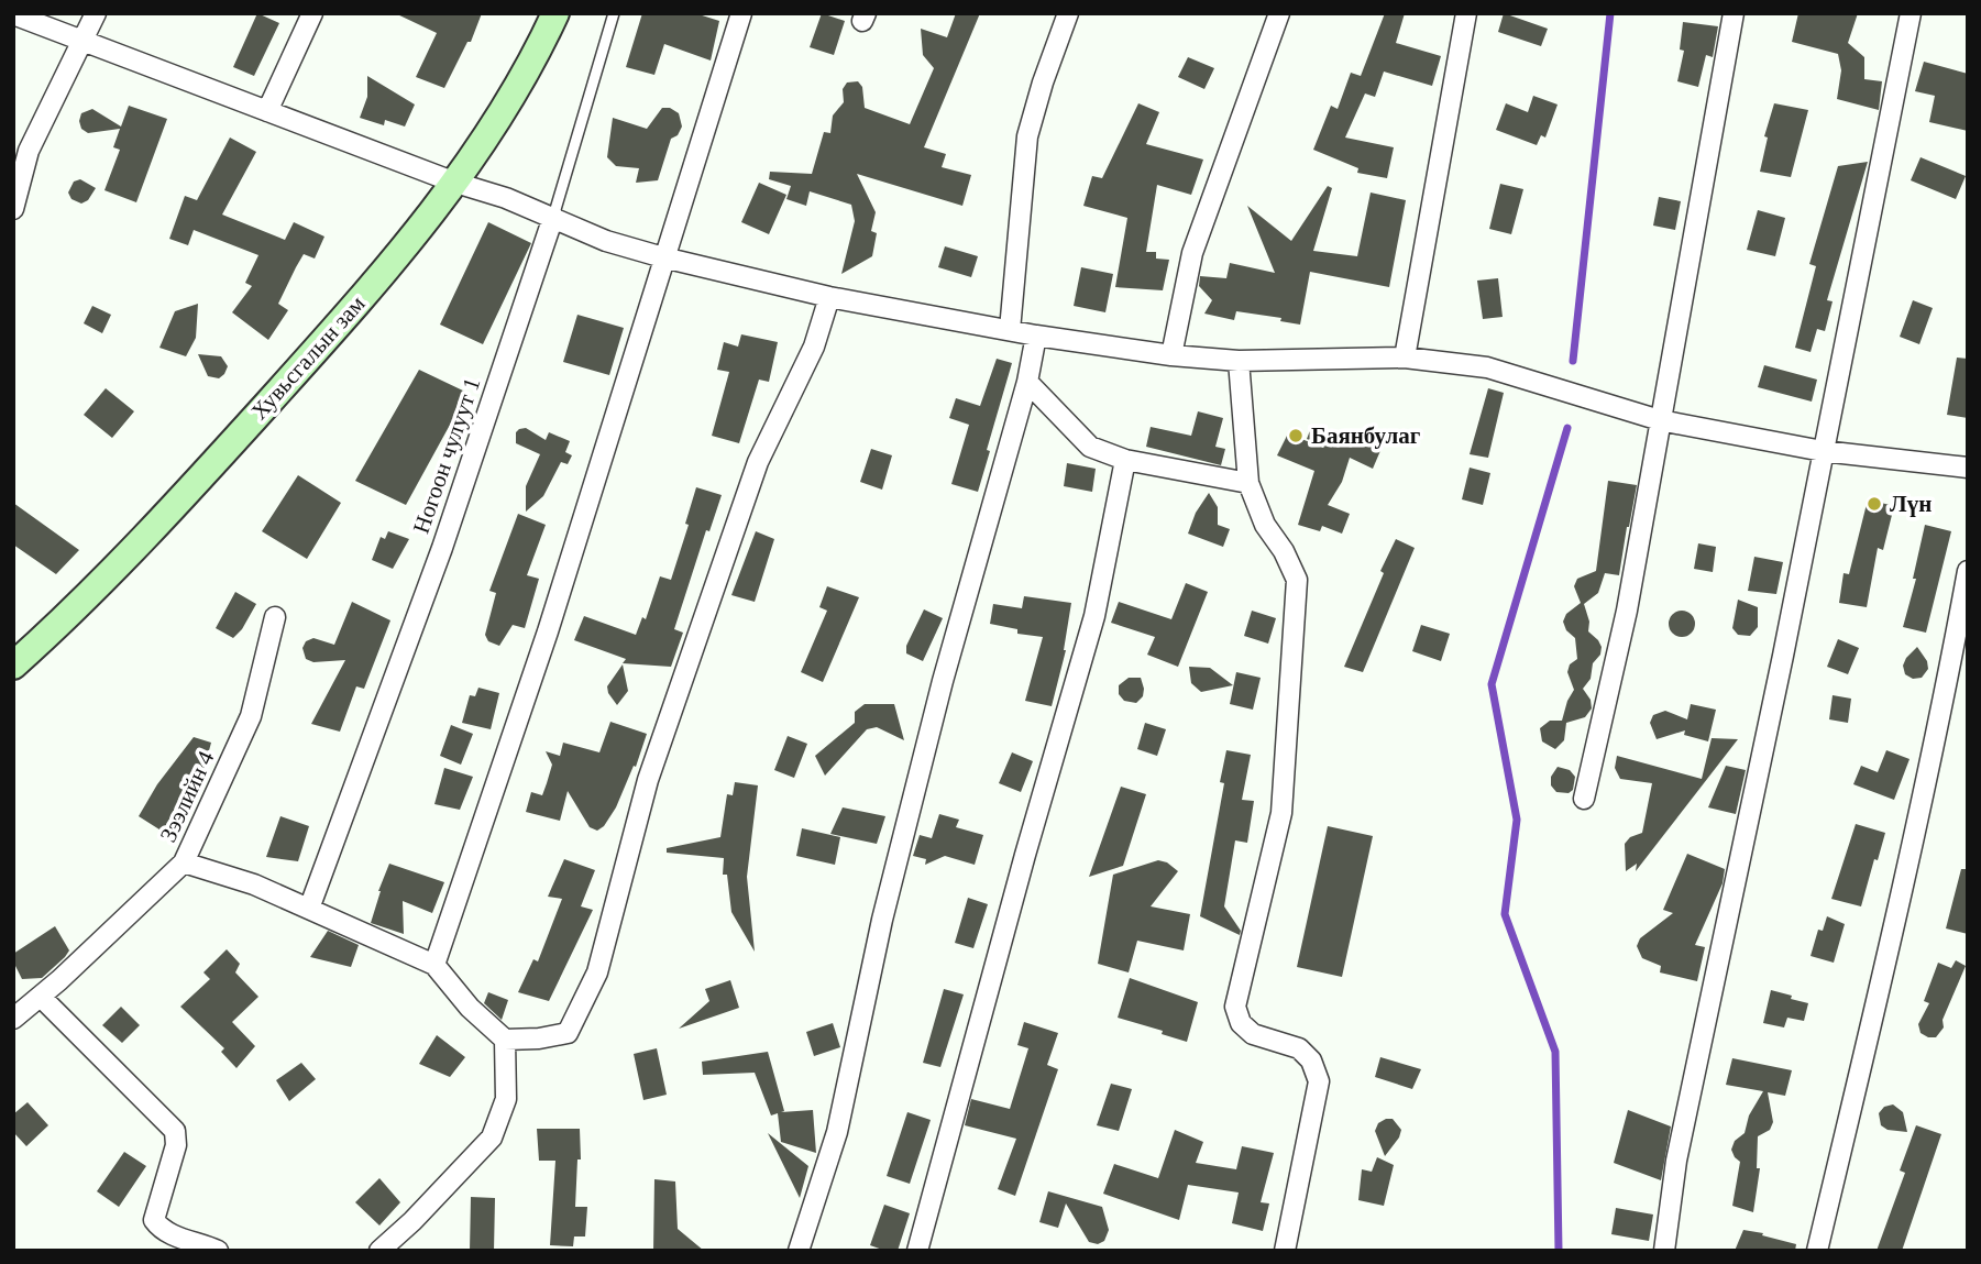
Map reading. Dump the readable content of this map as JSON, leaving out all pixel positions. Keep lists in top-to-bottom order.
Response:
{
  "streets": {
    "main road": ["Хувьсгалын зам"],
    "street": ["Ногоон чулуут 1", "Зээлийн 4"]
  },
  "places": ["Баянбулаг", "Лүн"]
}
